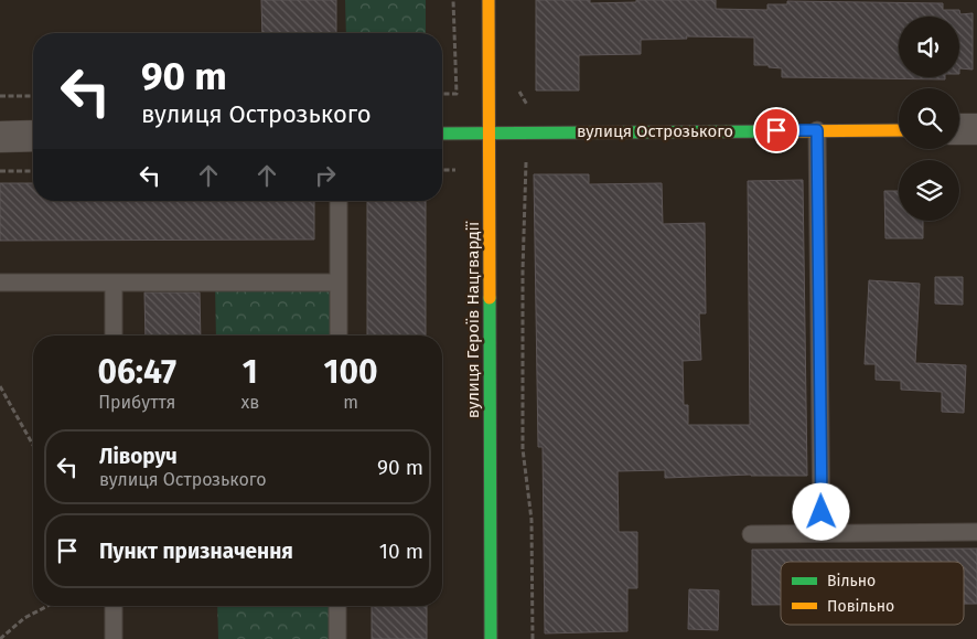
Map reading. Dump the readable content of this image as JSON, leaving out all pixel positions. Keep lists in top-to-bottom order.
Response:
{
  "streets": {
    "street": ["вулиця Острозького", "вулиця Героїв Нацгвардії"]
  },
  "crossings": [
    ["вулиця Острозького", "вулиця Героїв Нацгвардії"]
  ],
  "legend": ["Вільно", "Повільно"],
  "page": {
    "turn": ["90 m", "вулиця Острозького"],
    "eta": [
      "06:47",
      "Прибуття",
      "1",
      "хв",
      "100",
      "m"
    ],
    "list": [
      {
        "name": "Ліворуч",
        "note": "вулиця Острозького",
        "value": "90 m"
      },
      {
        "name": "Пункт призначення",
        "value": "10 m"
      }
    ]
  }
}
